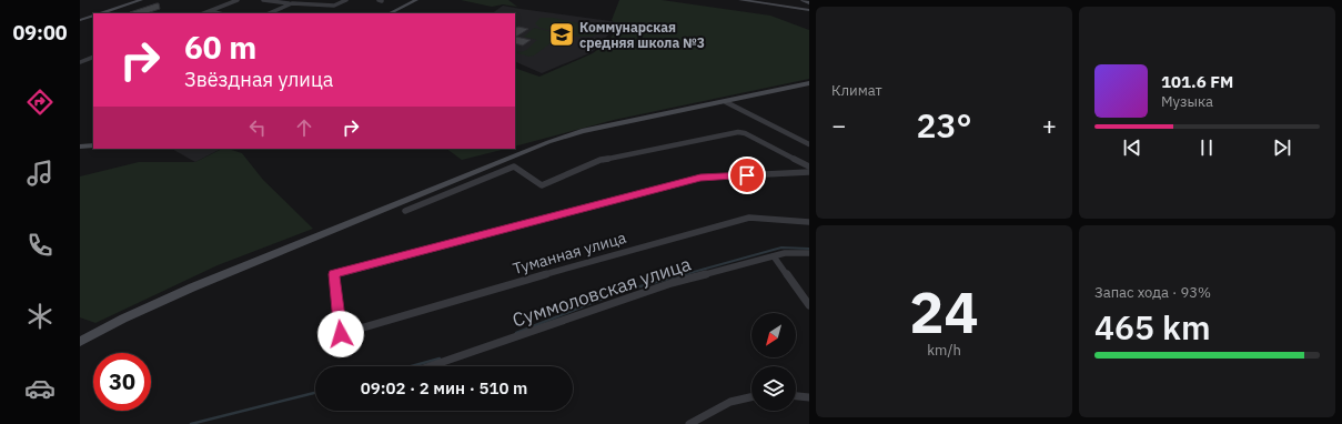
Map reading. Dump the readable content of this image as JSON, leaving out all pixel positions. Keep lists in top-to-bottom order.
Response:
{
  "streets": {
    "street": ["Туманная улица", "Суммоловская улица"]
  },
  "places": {
    "school or university": ["Коммунарская средняя школа №3"]
  },
  "north": "bottom left",
  "page": {
    "tabs": "09:00",
    "tile": [
      "Климат",
      ["24", "km/h"],
      ["Запас хода · 93%", "465 km"]
    ],
    "turn": ["60 m", "Звёздная улица"],
    "song": ["101.6 FM", "Музыка"],
    "heat": ["−", "23°", "+"],
    "limit": "30",
    "trip": "09:02 · 2 мин · 510 m"
  }
}
